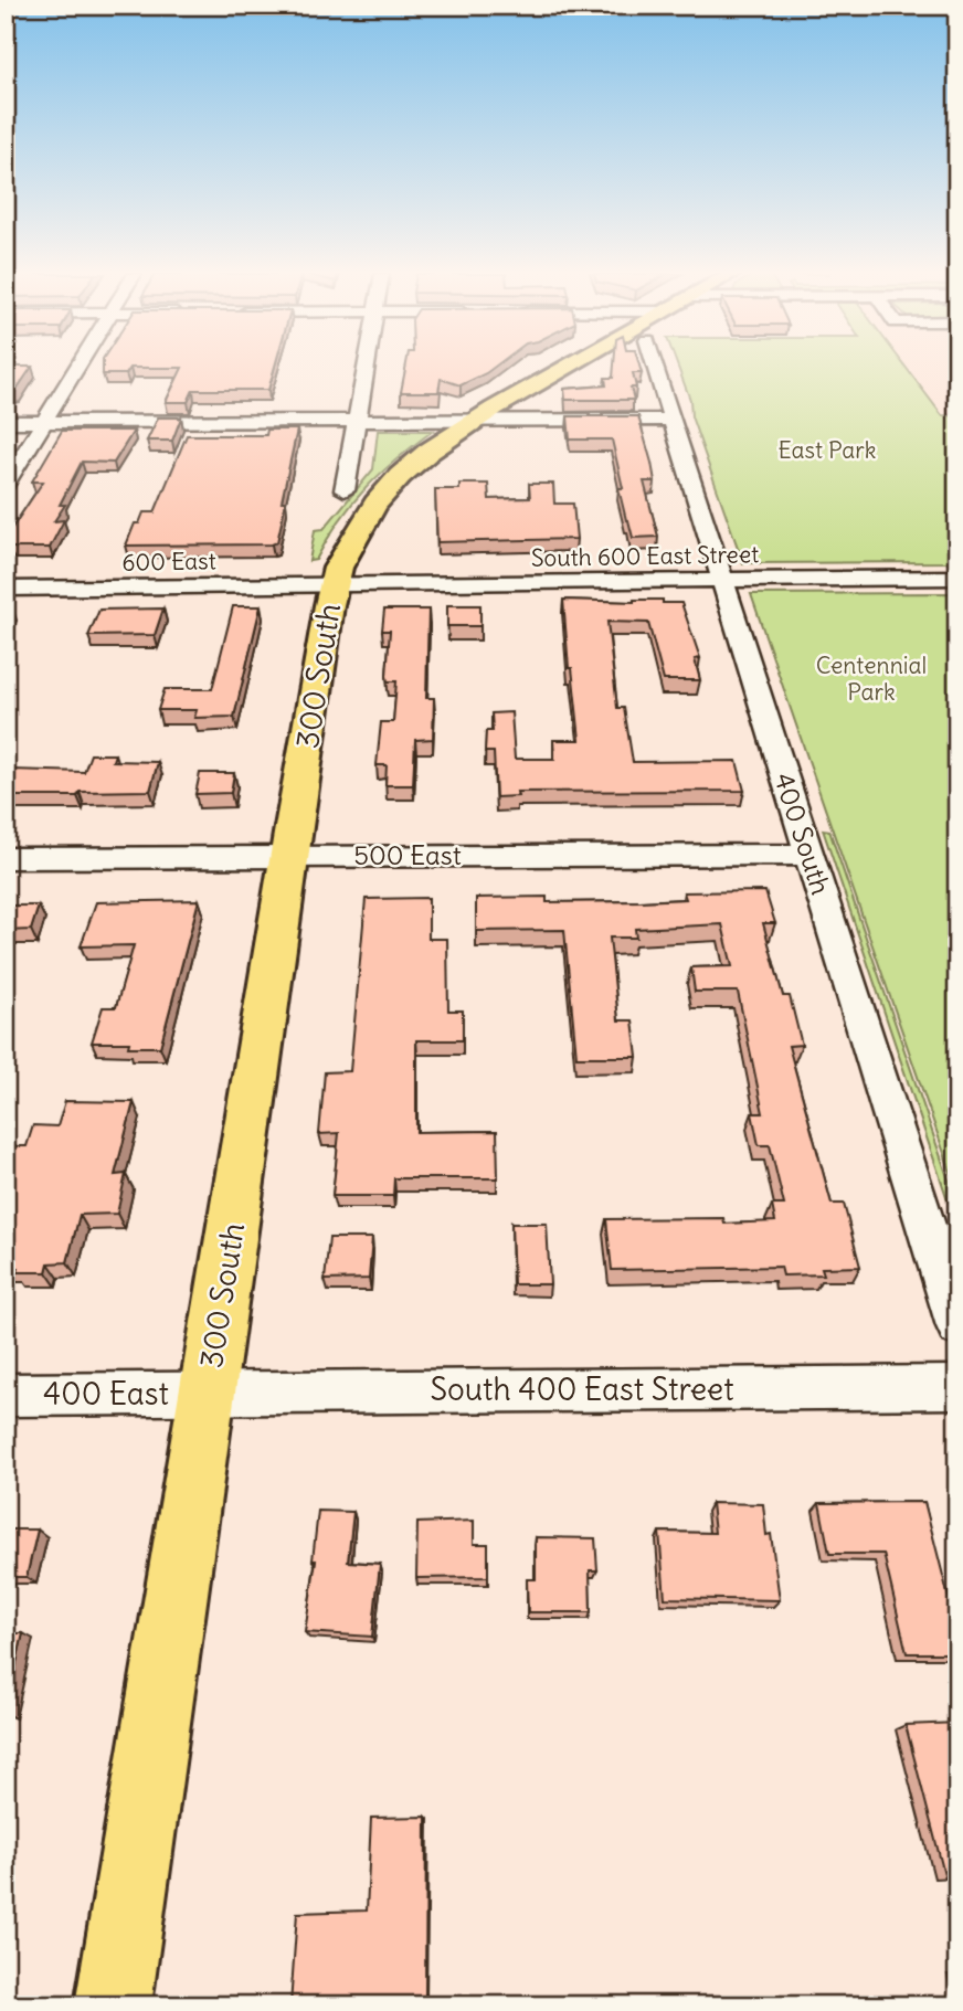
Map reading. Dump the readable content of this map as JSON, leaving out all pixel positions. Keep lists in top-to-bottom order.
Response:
{
  "streets": {
    "main road": ["300 South"],
    "street": [
      "South 600 East Street",
      "600 East",
      "400 South",
      "500 East",
      "South 400 East Street",
      "400 East"
    ]
  },
  "crossings": [
    ["South 600 East Street", "600 East"],
    ["South 600 East Street", "300 South"],
    ["South 600 East Street", "400 South"],
    ["600 East", "300 South"],
    ["300 South", "500 East"],
    ["300 South", "South 400 East Street"],
    ["300 South", "400 East"],
    ["400 South", "500 East"],
    ["South 400 East Street", "400 East"]
  ],
  "parks": ["East Park", "Centennial Park"]
}
